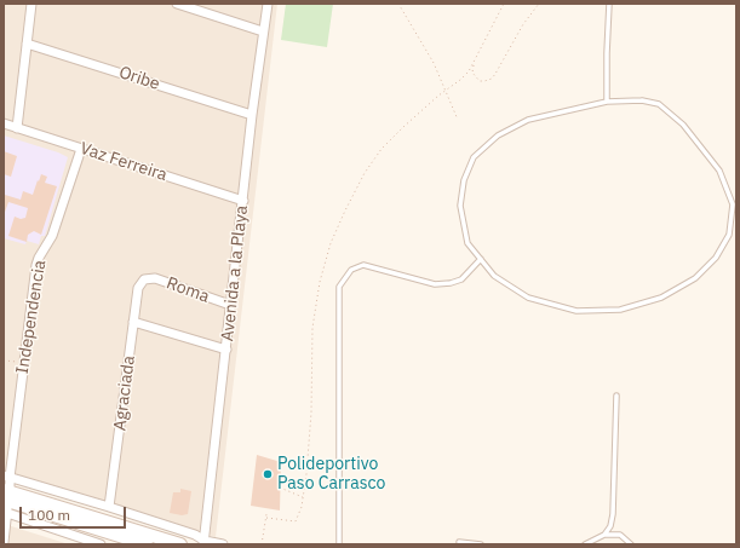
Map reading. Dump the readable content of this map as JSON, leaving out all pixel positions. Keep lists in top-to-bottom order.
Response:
{
  "streets": {
    "street": [
      "Oribe",
      "Vaz Ferreira",
      "Avenida a la Playa",
      "Roma",
      "Independencia",
      "Agraciada"
    ]
  },
  "crossings": [
    ["Oribe", "Avenida a la Playa"],
    ["Vaz Ferreira", "Avenida a la Playa"],
    ["Vaz Ferreira", "Independencia"],
    ["Avenida a la Playa", "Roma"],
    ["Roma", "Agraciada"]
  ],
  "places": ["Polideportivo Paso Carrasco"],
  "scale_bar": "100 m"
}
